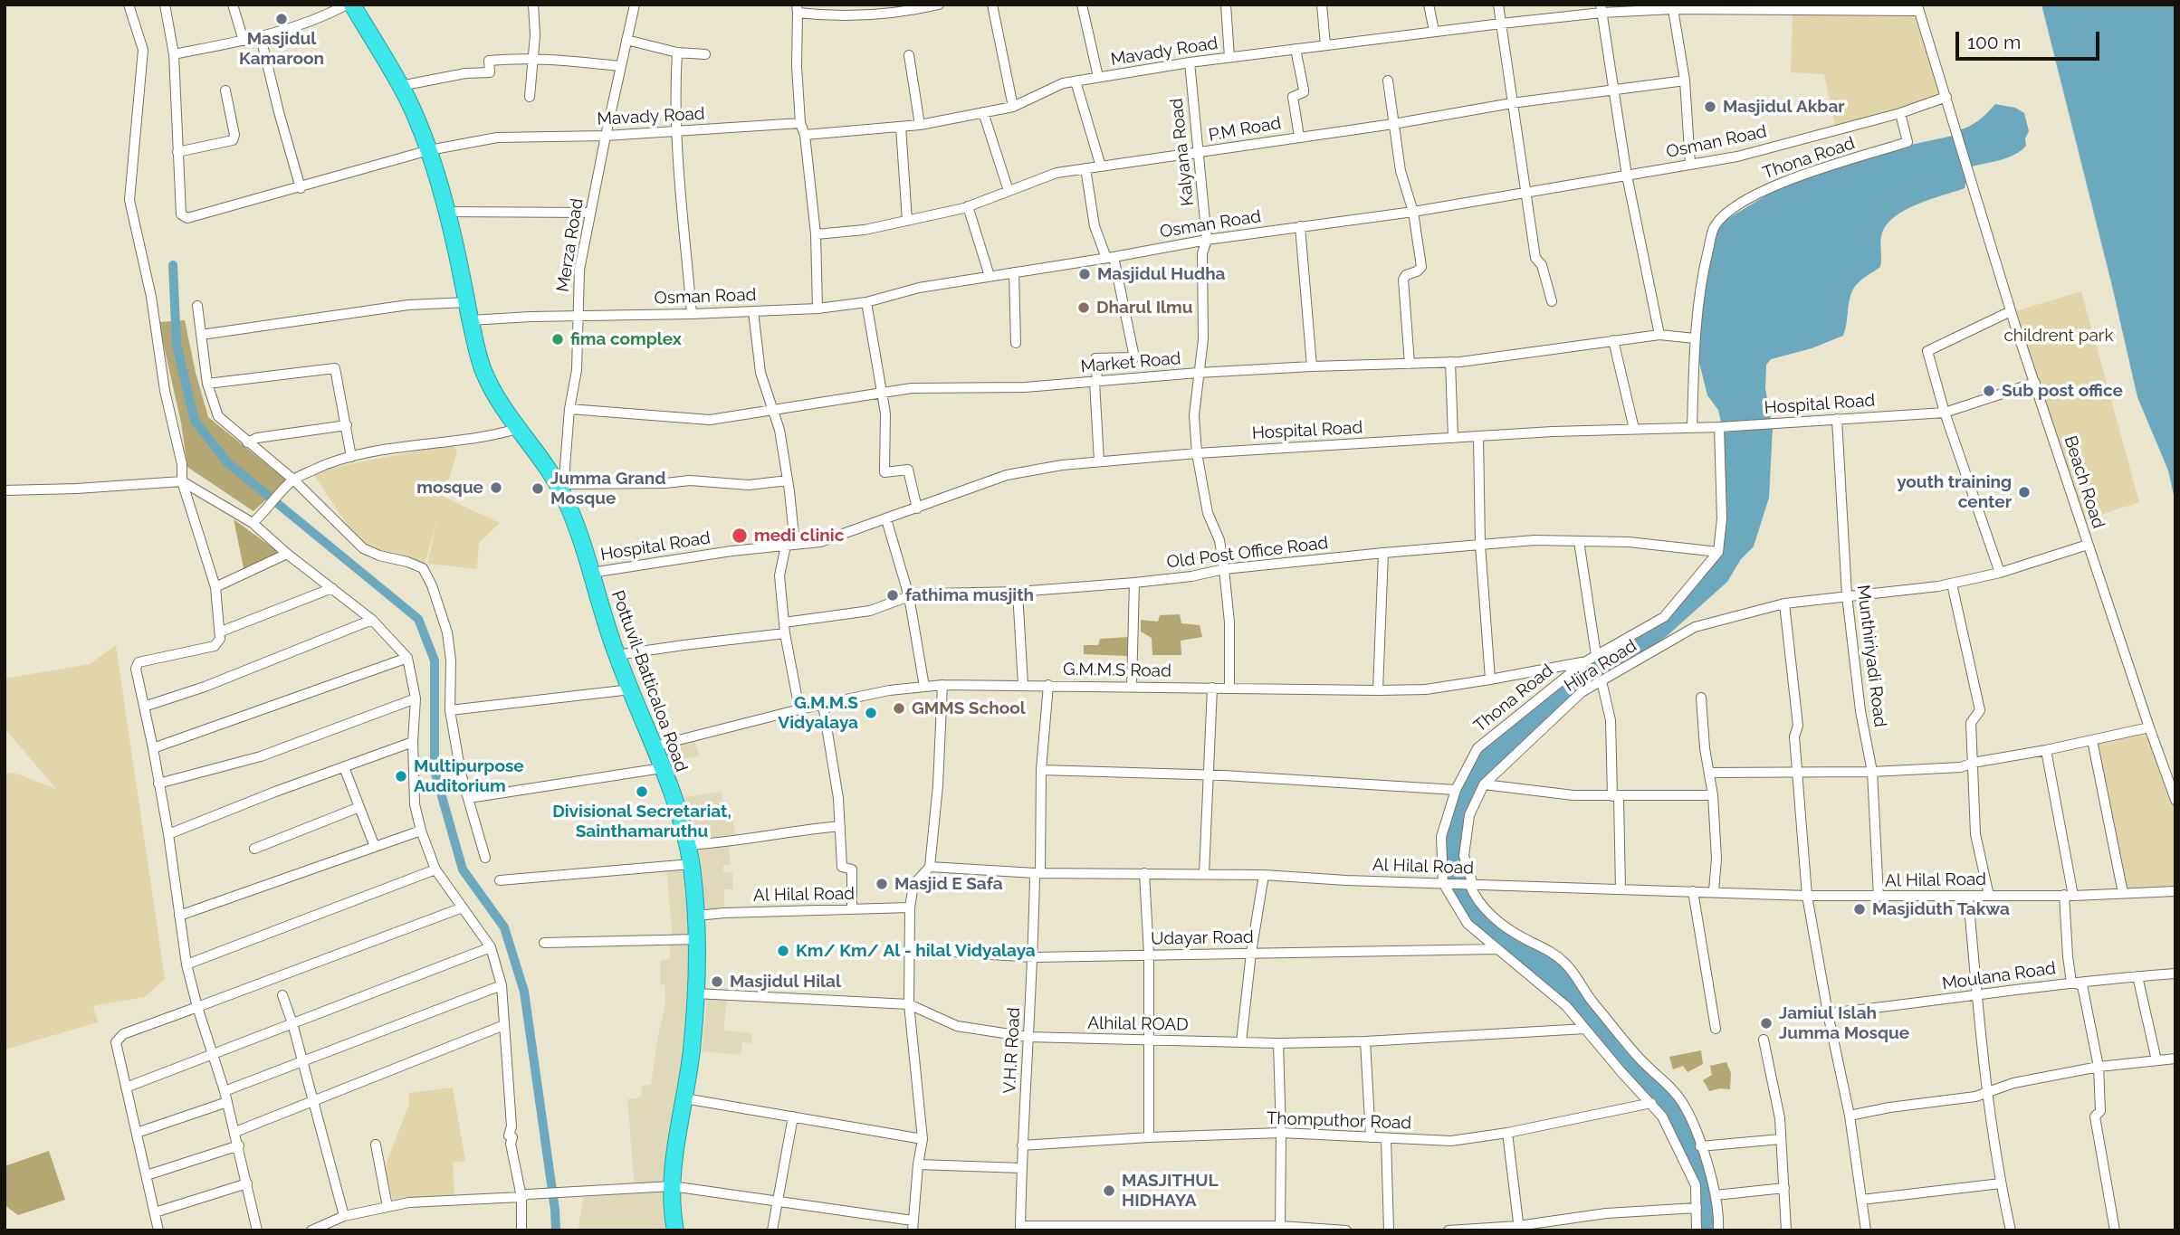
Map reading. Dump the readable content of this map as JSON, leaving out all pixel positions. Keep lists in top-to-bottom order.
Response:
{
  "streets": {
    "highway": ["Pottuvil-Batticaloa Road"],
    "street": [
      "Mavady Road",
      "P.M Road",
      "Osman Road",
      "Kalyana Road",
      "Thona Road",
      "Merza Road",
      "Market Road",
      "Hospital Road",
      "Beach Road",
      "Old Post Office Road",
      "Munthiriyadi Road",
      "Hijra Road",
      "G.M.M.S Road",
      "Al Hilal Road",
      "Udayar Road",
      "Moulana Road",
      "Alhilal ROAD",
      "V.H.R Road",
      "Thomputhor Road"
    ]
  },
  "crossings": [
    ["Mavady Road", "Kalyana Road"],
    ["Mavady Road", "Merza Road"],
    ["Mavady Road", "Pottuvil-Batticaloa Road"],
    ["P.M Road", "Kalyana Road"],
    ["Osman Road", "Kalyana Road"],
    ["Osman Road", "Thona Road"],
    ["Osman Road", "Merza Road"],
    ["Osman Road", "Beach Road"],
    ["Osman Road", "Pottuvil-Batticaloa Road"],
    ["Kalyana Road", "Market Road"],
    ["Kalyana Road", "Hospital Road"],
    ["Kalyana Road", "Old Post Office Road"],
    ["Kalyana Road", "G.M.M.S Road"],
    ["Thona Road", "Market Road"],
    ["Thona Road", "Hospital Road"],
    ["Thona Road", "Old Post Office Road"],
    ["Thona Road", "G.M.M.S Road"],
    ["Thona Road", "Al Hilal Road"],
    ["Thona Road", "Udayar Road"],
    ["Thona Road", "Alhilal ROAD"],
    ["Thona Road", "Thomputhor Road"],
    ["Merza Road", "Market Road"],
    ["Merza Road", "Pottuvil-Batticaloa Road"],
    ["Hospital Road", "Beach Road"],
    ["Hospital Road", "Munthiriyadi Road"],
    ["Hospital Road", "Pottuvil-Batticaloa Road"],
    ["Beach Road", "Hijra Road"],
    ["Munthiriyadi Road", "Hijra Road"],
    ["Munthiriyadi Road", "Al Hilal Road"],
    ["Hijra Road", "Al Hilal Road"],
    ["G.M.M.S Road", "Pottuvil-Batticaloa Road"],
    ["Pottuvil-Batticaloa Road", "Al Hilal Road"],
    ["Pottuvil-Batticaloa Road", "Alhilal ROAD"],
    ["Al Hilal Road", "V.H.R Road"],
    ["Udayar Road", "V.H.R Road"],
    ["Alhilal ROAD", "V.H.R Road"],
    ["V.H.R Road", "Thomputhor Road"]
  ],
  "parks": ["childrent park"],
  "places": [
    "Masjidul Kamaroon",
    "Masjidul Akbar",
    "Masjidul Hudha",
    "Dharul Ilmu",
    "fima complex",
    "Sub post office",
    "mosque",
    "Jumma Grand Mosque",
    "youth training center",
    "medi clinic",
    "fathima musjith",
    "GMMS School",
    "G.M.M.S Vidyalaya",
    "Multipurpose Auditorium",
    "Divisional Secretariat, Sainthamaruthu",
    "Masjid E Safa",
    "Masjiduth Takwa",
    "Km/ Km/ Al - hilal Vidyalaya",
    "Masjidul Hilal",
    "Jamiul Islah Jumma Mosque",
    "MASJITHUL HIDHAYA"
  ],
  "scale_bar": "100 m"
}
